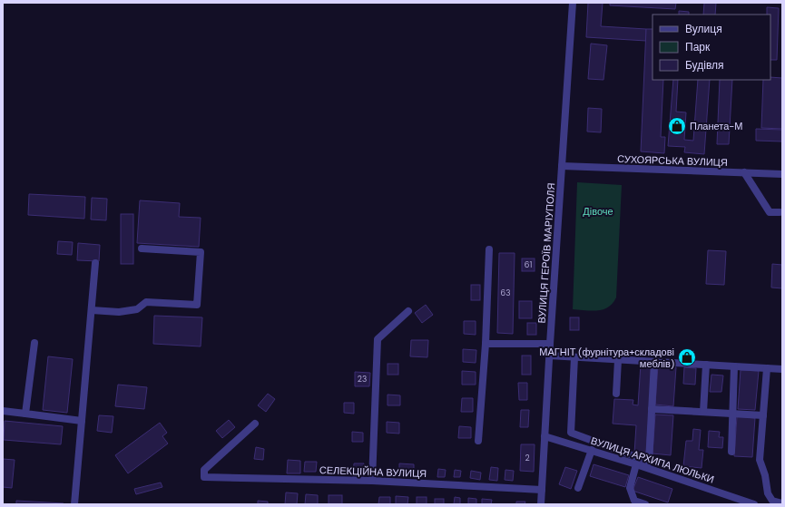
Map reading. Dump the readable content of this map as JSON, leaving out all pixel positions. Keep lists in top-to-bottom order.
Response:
{
  "streets": {
    "street": [
      "СУХОЯРСЬКА ВУЛИЦЯ",
      "ВУЛИЦЯ ГЕРОЇВ МАРІУПОЛЯ",
      "ВУЛИЦЯ АРХИПА ЛЮЛЬКИ",
      "СЕЛЕКЦІЙНА ВУЛИЦЯ"
    ]
  },
  "crossings": [
    ["СУХОЯРСЬКА ВУЛИЦЯ", "ВУЛИЦЯ ГЕРОЇВ МАРІУПОЛЯ"],
    ["ВУЛИЦЯ ГЕРОЇВ МАРІУПОЛЯ", "ВУЛИЦЯ АРХИПА ЛЮЛЬКИ"],
    ["ВУЛИЦЯ ГЕРОЇВ МАРІУПОЛЯ", "СЕЛЕКЦІЙНА ВУЛИЦЯ"]
  ],
  "parks": ["Дівоче"],
  "places": {
    "shop": ["Планета-М", "МАГНІТ (фурнітура+складові меблів)"]
  },
  "house_numbers": [
    "61",
    "63",
    "23",
    "2"
  ],
  "legend": ["Вулиця", "Парк", "Будівля"]
}
